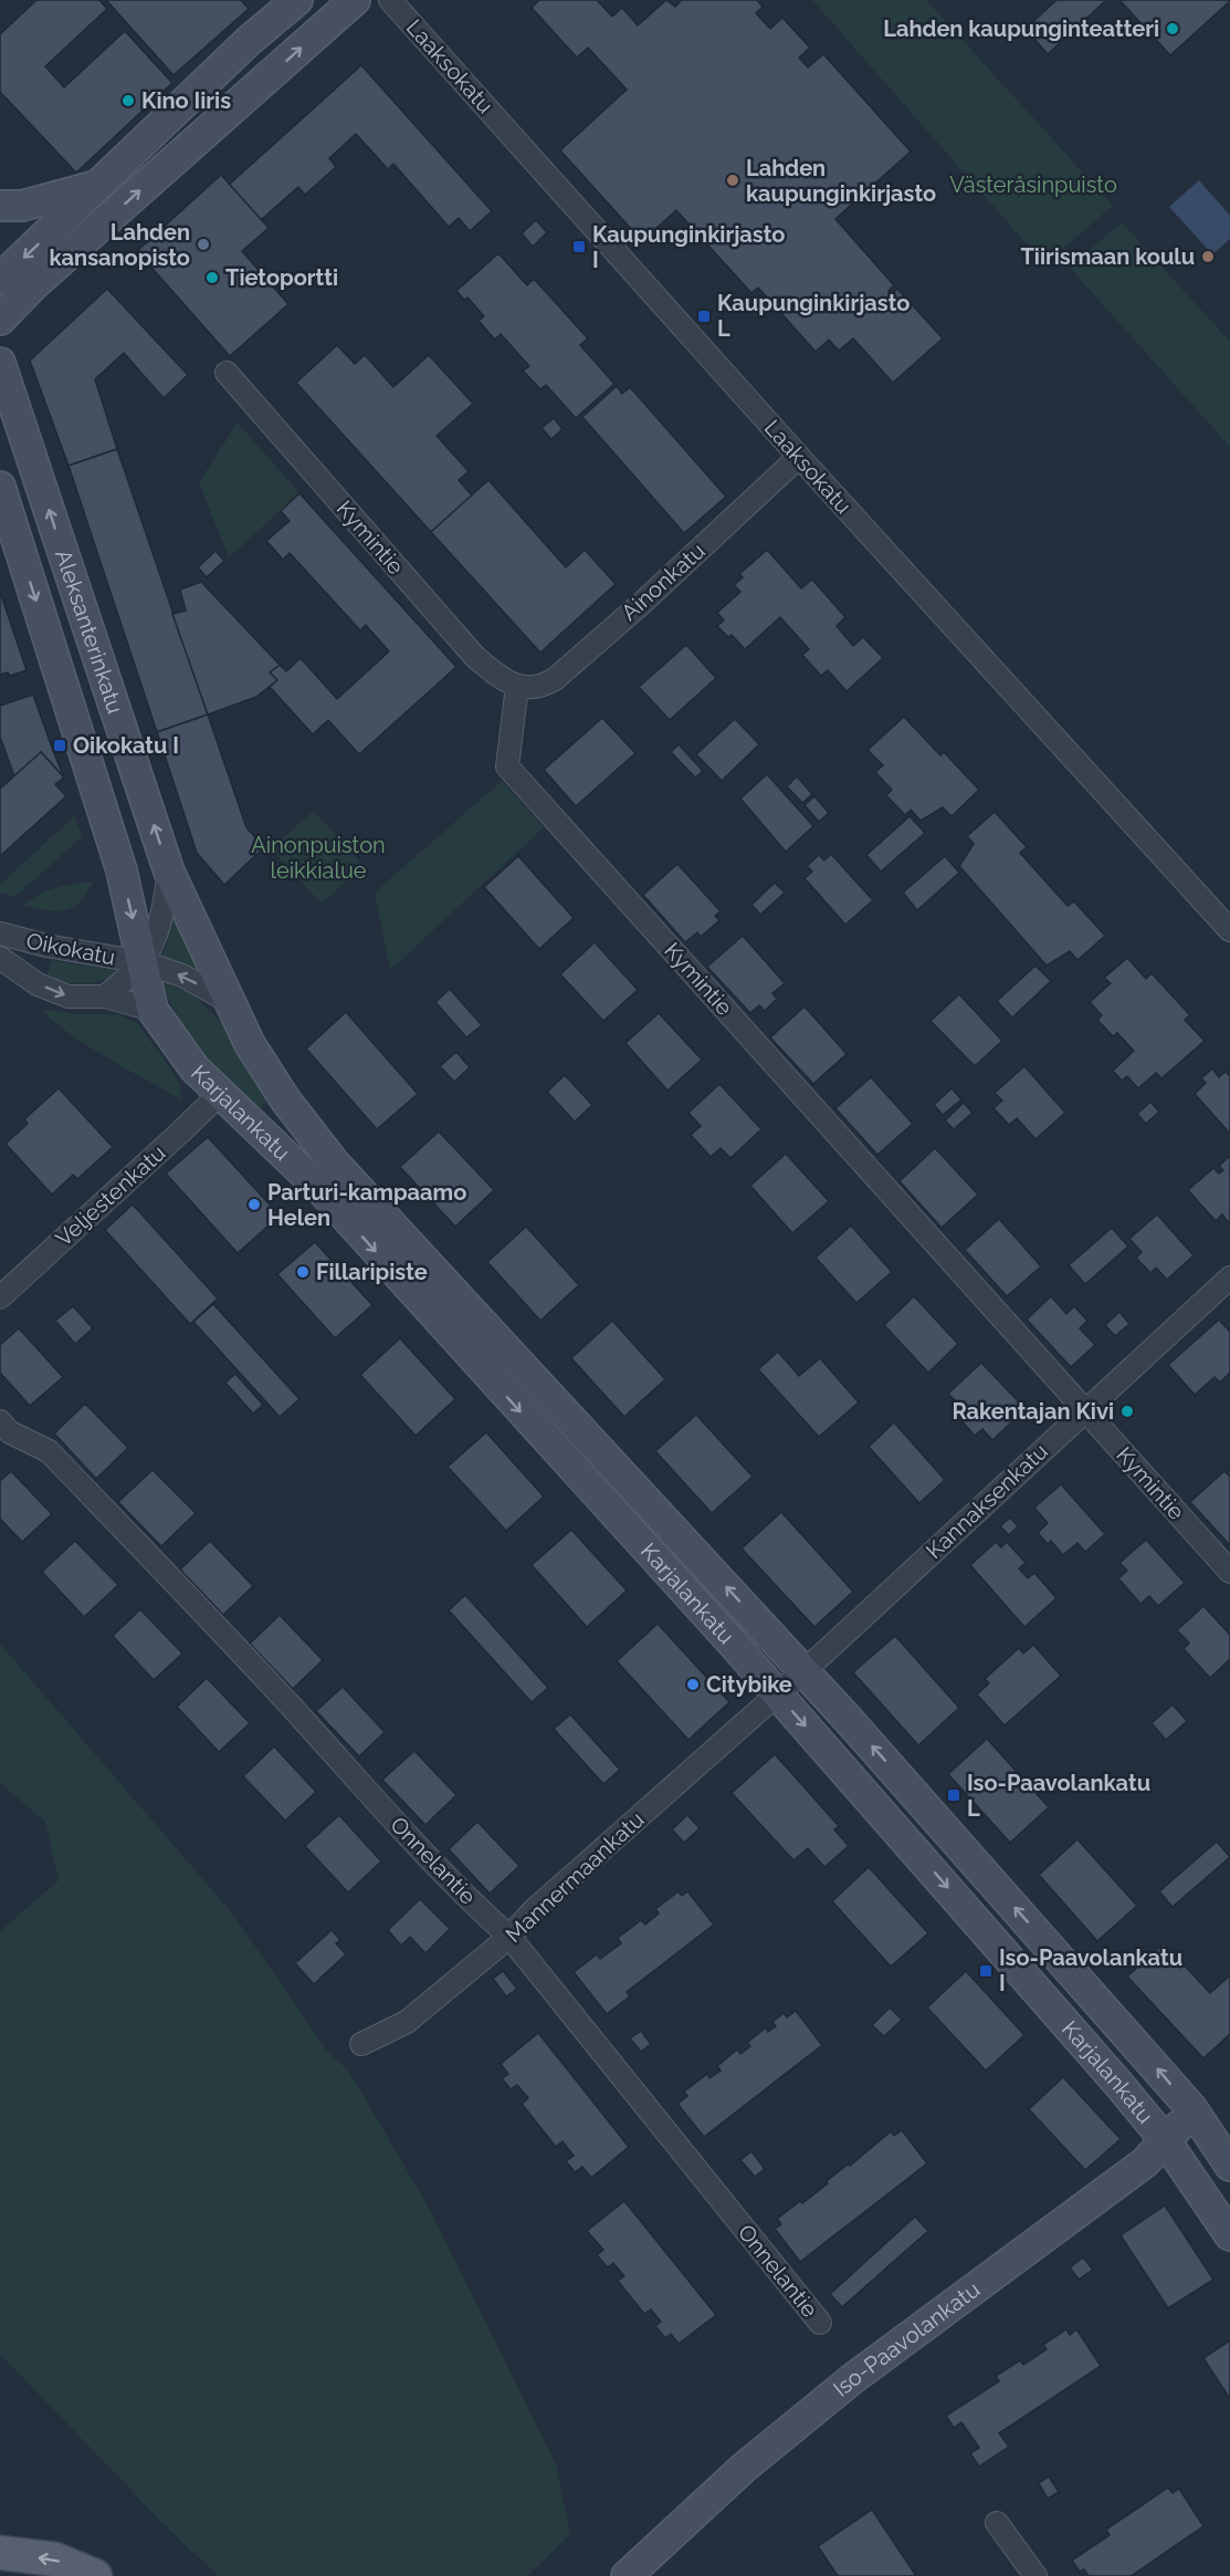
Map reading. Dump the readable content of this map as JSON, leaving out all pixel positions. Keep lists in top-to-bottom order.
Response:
{
  "streets": {
    "main road": ["Aleksanterinkatu", "Karjalankatu", "Iso-Paavolankatu"],
    "street": [
      "Laaksokatu",
      "Kymintie",
      "Ainonkatu",
      "Oikokatu",
      "Veljestenkatu",
      "Kannaksenkatu",
      "Onnelantie",
      "Mannermaankatu"
    ]
  },
  "crossings": [
    ["Laaksokatu", "Ainonkatu"],
    ["Kymintie", "Ainonkatu"],
    ["Kymintie", "Kannaksenkatu"],
    ["Aleksanterinkatu", "Oikokatu"],
    ["Aleksanterinkatu", "Karjalankatu"],
    ["Oikokatu", "Karjalankatu"],
    ["Karjalankatu", "Veljestenkatu"],
    ["Karjalankatu", "Kannaksenkatu"],
    ["Karjalankatu", "Mannermaankatu"],
    ["Karjalankatu", "Iso-Paavolankatu"],
    ["Kannaksenkatu", "Mannermaankatu"],
    ["Onnelantie", "Mannermaankatu"]
  ],
  "parks": ["Västeråsinpuisto", "Ainonpuiston leikkialue"],
  "places": {
    "other": [
      "Lahden kaupunginteatteri",
      "Kino Iiris",
      "Lahden kaupunginkirjasto",
      "Lahden kansanopisto",
      "Tiirismaan koulu",
      "Tietoportti",
      "Parturi-kampaamo Helen",
      "Fillaripiste",
      "Rakentajan Kivi",
      "Citybike"
    ],
    "transit": [
      "Kaupunginkirjasto I",
      "Kaupunginkirjasto L",
      "Oikokatu I",
      "Iso-Paavolankatu L",
      "Iso-Paavolankatu I"
    ]
  }
}
